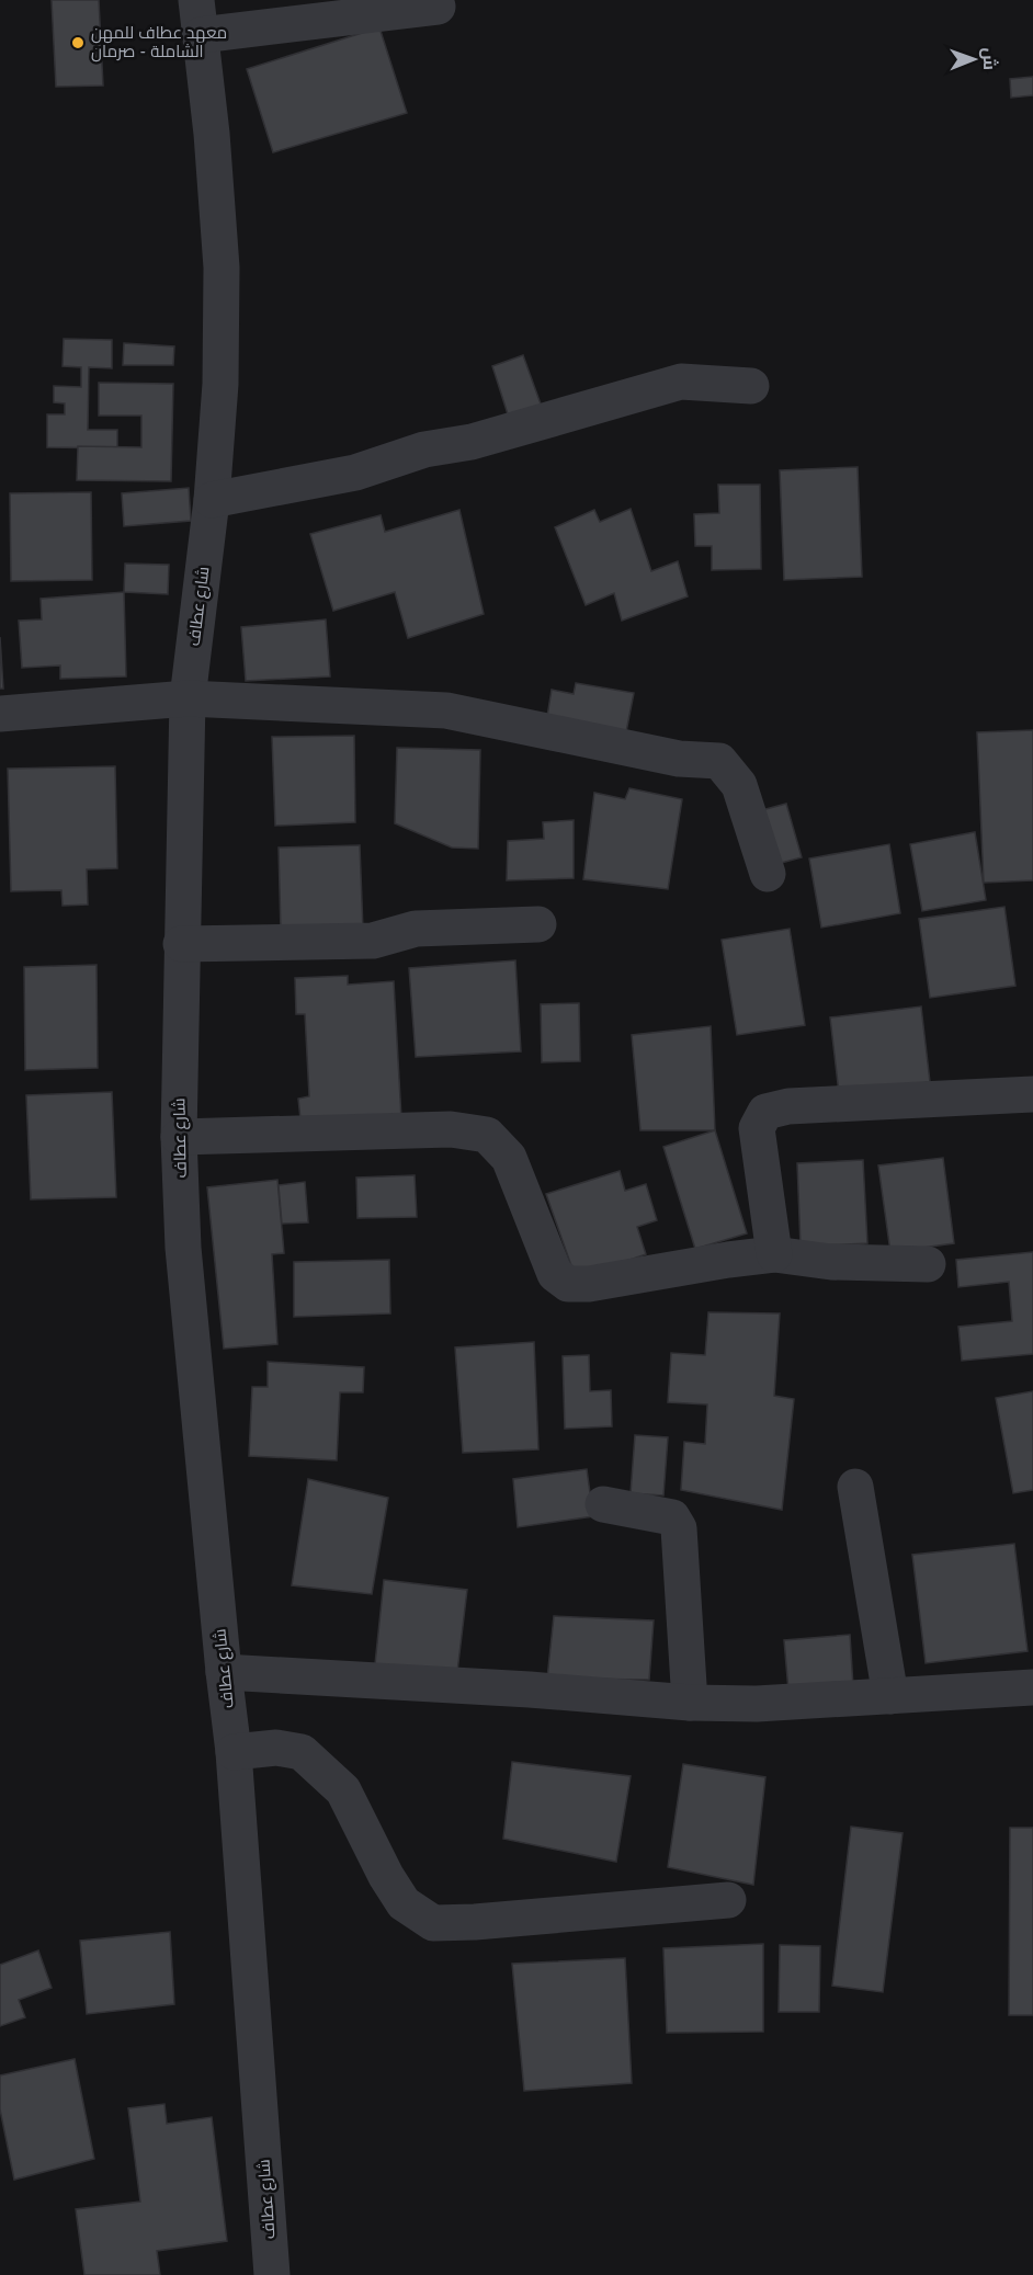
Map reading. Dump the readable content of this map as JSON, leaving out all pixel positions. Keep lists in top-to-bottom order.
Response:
{
  "streets": {
    "street": ["شارع عطاف"]
  },
  "places": ["معهد عطاف للمهن الشاملة - صرمان"],
  "north": "right"
}
